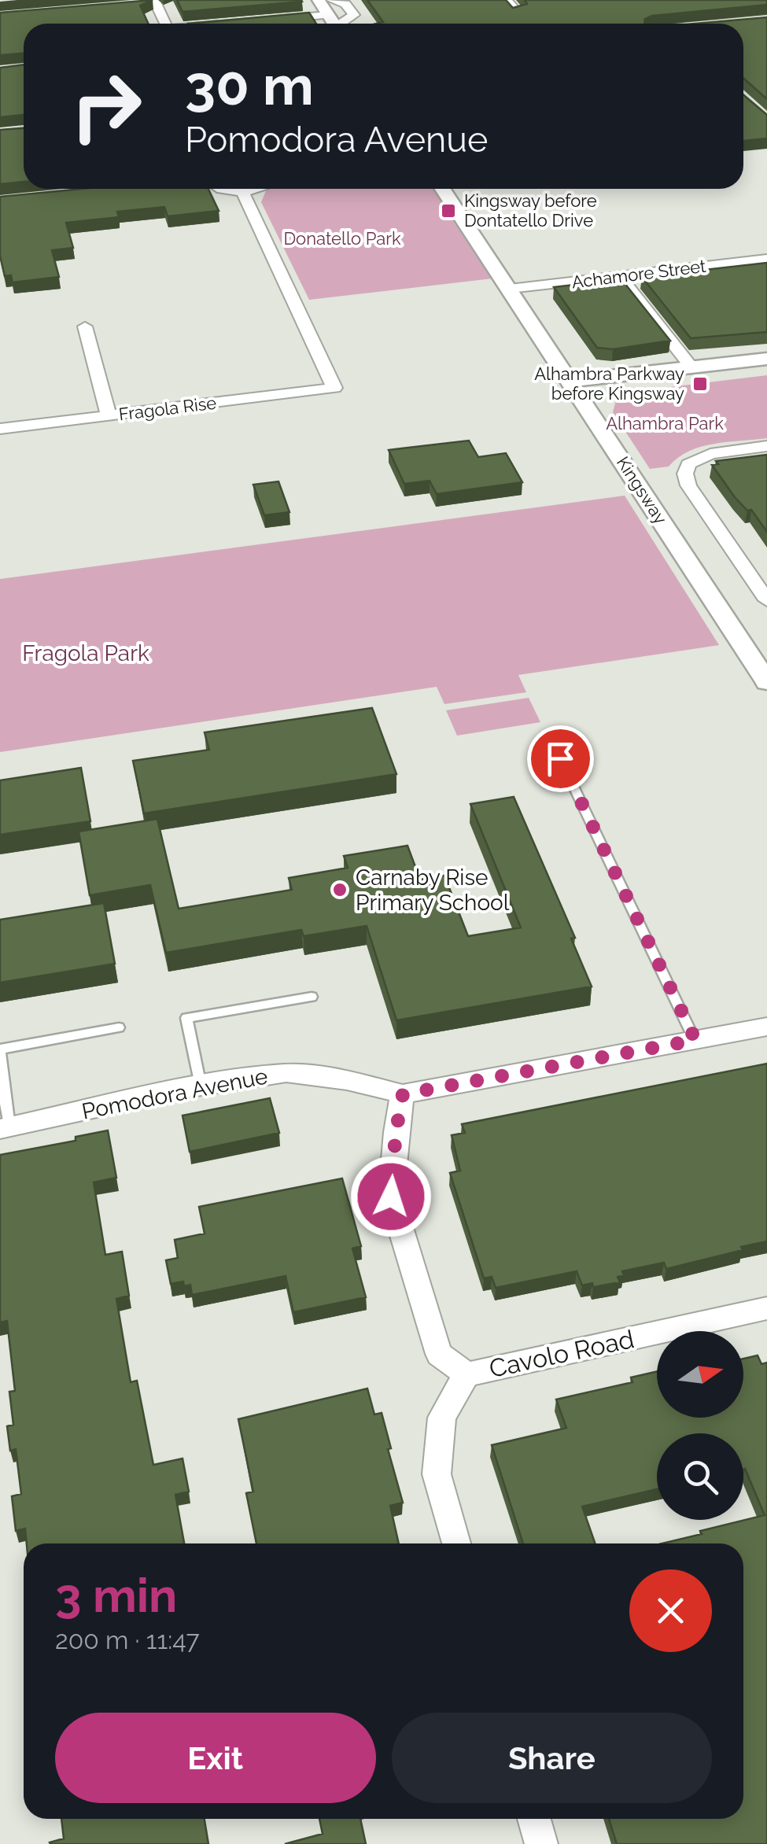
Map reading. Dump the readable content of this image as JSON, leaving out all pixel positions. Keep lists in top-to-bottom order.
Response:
{
  "streets": {
    "street": [
      "Achamore Street",
      "Fragola Rise",
      "Kingsway",
      "Pomodora Avenue",
      "Cavolo Road"
    ]
  },
  "crossings": [
    ["Achamore Street", "Kingsway"],
    ["Pomodora Avenue", "Cavolo Road"]
  ],
  "parks": ["Donatello Park", "Alhambra Park", "Fragola Park"],
  "places": {
    "transit": ["Kingsway before Dontatello Drive", "Alhambra Parkway before Kingsway"],
    "other": ["Carnaby Rise Primary School"]
  },
  "north": "right",
  "page": {
    "turn": ["30 m", "Pomodora Avenue"],
    "heading": ["3 min", "200 m · 11:47"],
    "buttons": ["Exit", "Share"]
  }
}
